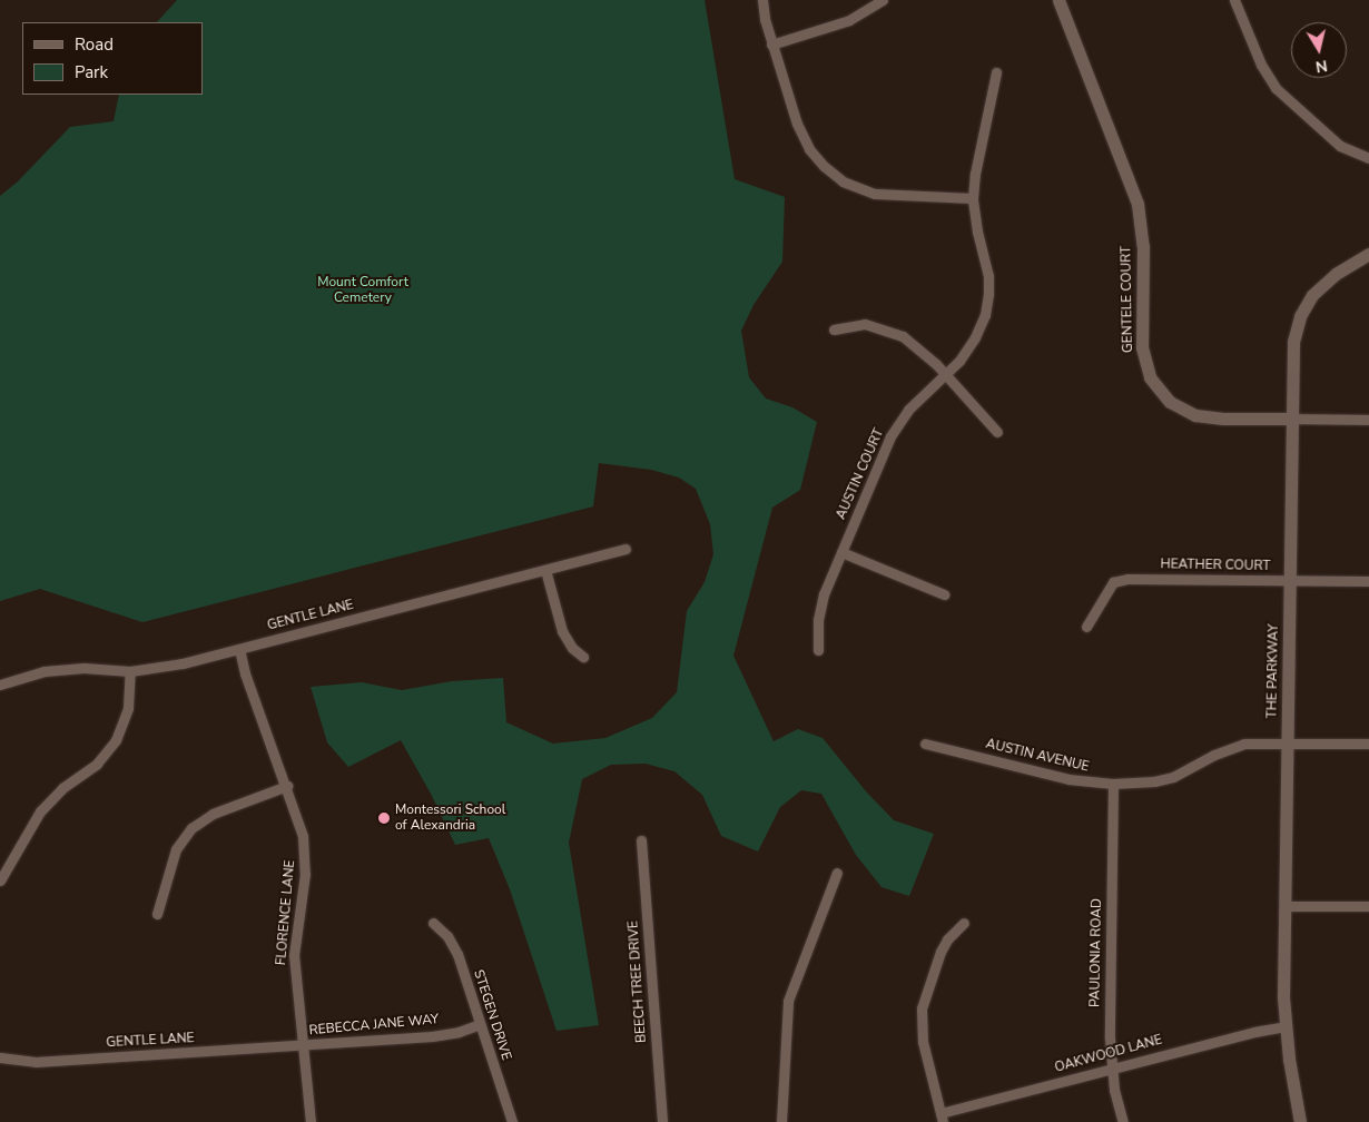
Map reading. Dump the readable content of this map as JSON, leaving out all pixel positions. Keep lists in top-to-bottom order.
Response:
{
  "streets": {
    "street": [
      "GENTELE COURT",
      "AUSTIN COURT",
      "HEATHER COURT",
      "GENTLE LANE",
      "THE PARKWAY",
      "AUSTIN AVENUE",
      "FLORENCE LANE",
      "PAULONIA ROAD",
      "BEECH TREE DRIVE",
      "STEGEN DRIVE",
      "REBECCA JANE WAY",
      "OAKWOOD LANE"
    ]
  },
  "crossings": [
    ["GENTELE COURT", "THE PARKWAY"],
    ["HEATHER COURT", "THE PARKWAY"],
    ["GENTLE LANE", "FLORENCE LANE"],
    ["GENTLE LANE", "REBECCA JANE WAY"],
    ["THE PARKWAY", "AUSTIN AVENUE"],
    ["THE PARKWAY", "OAKWOOD LANE"],
    ["AUSTIN AVENUE", "PAULONIA ROAD"],
    ["FLORENCE LANE", "REBECCA JANE WAY"],
    ["PAULONIA ROAD", "OAKWOOD LANE"],
    ["STEGEN DRIVE", "REBECCA JANE WAY"]
  ],
  "parks": ["Mount Comfort Cemetery"],
  "places": ["Montessori School of Alexandria"],
  "legend": ["Road", "Park"],
  "north": "bottom"
}
